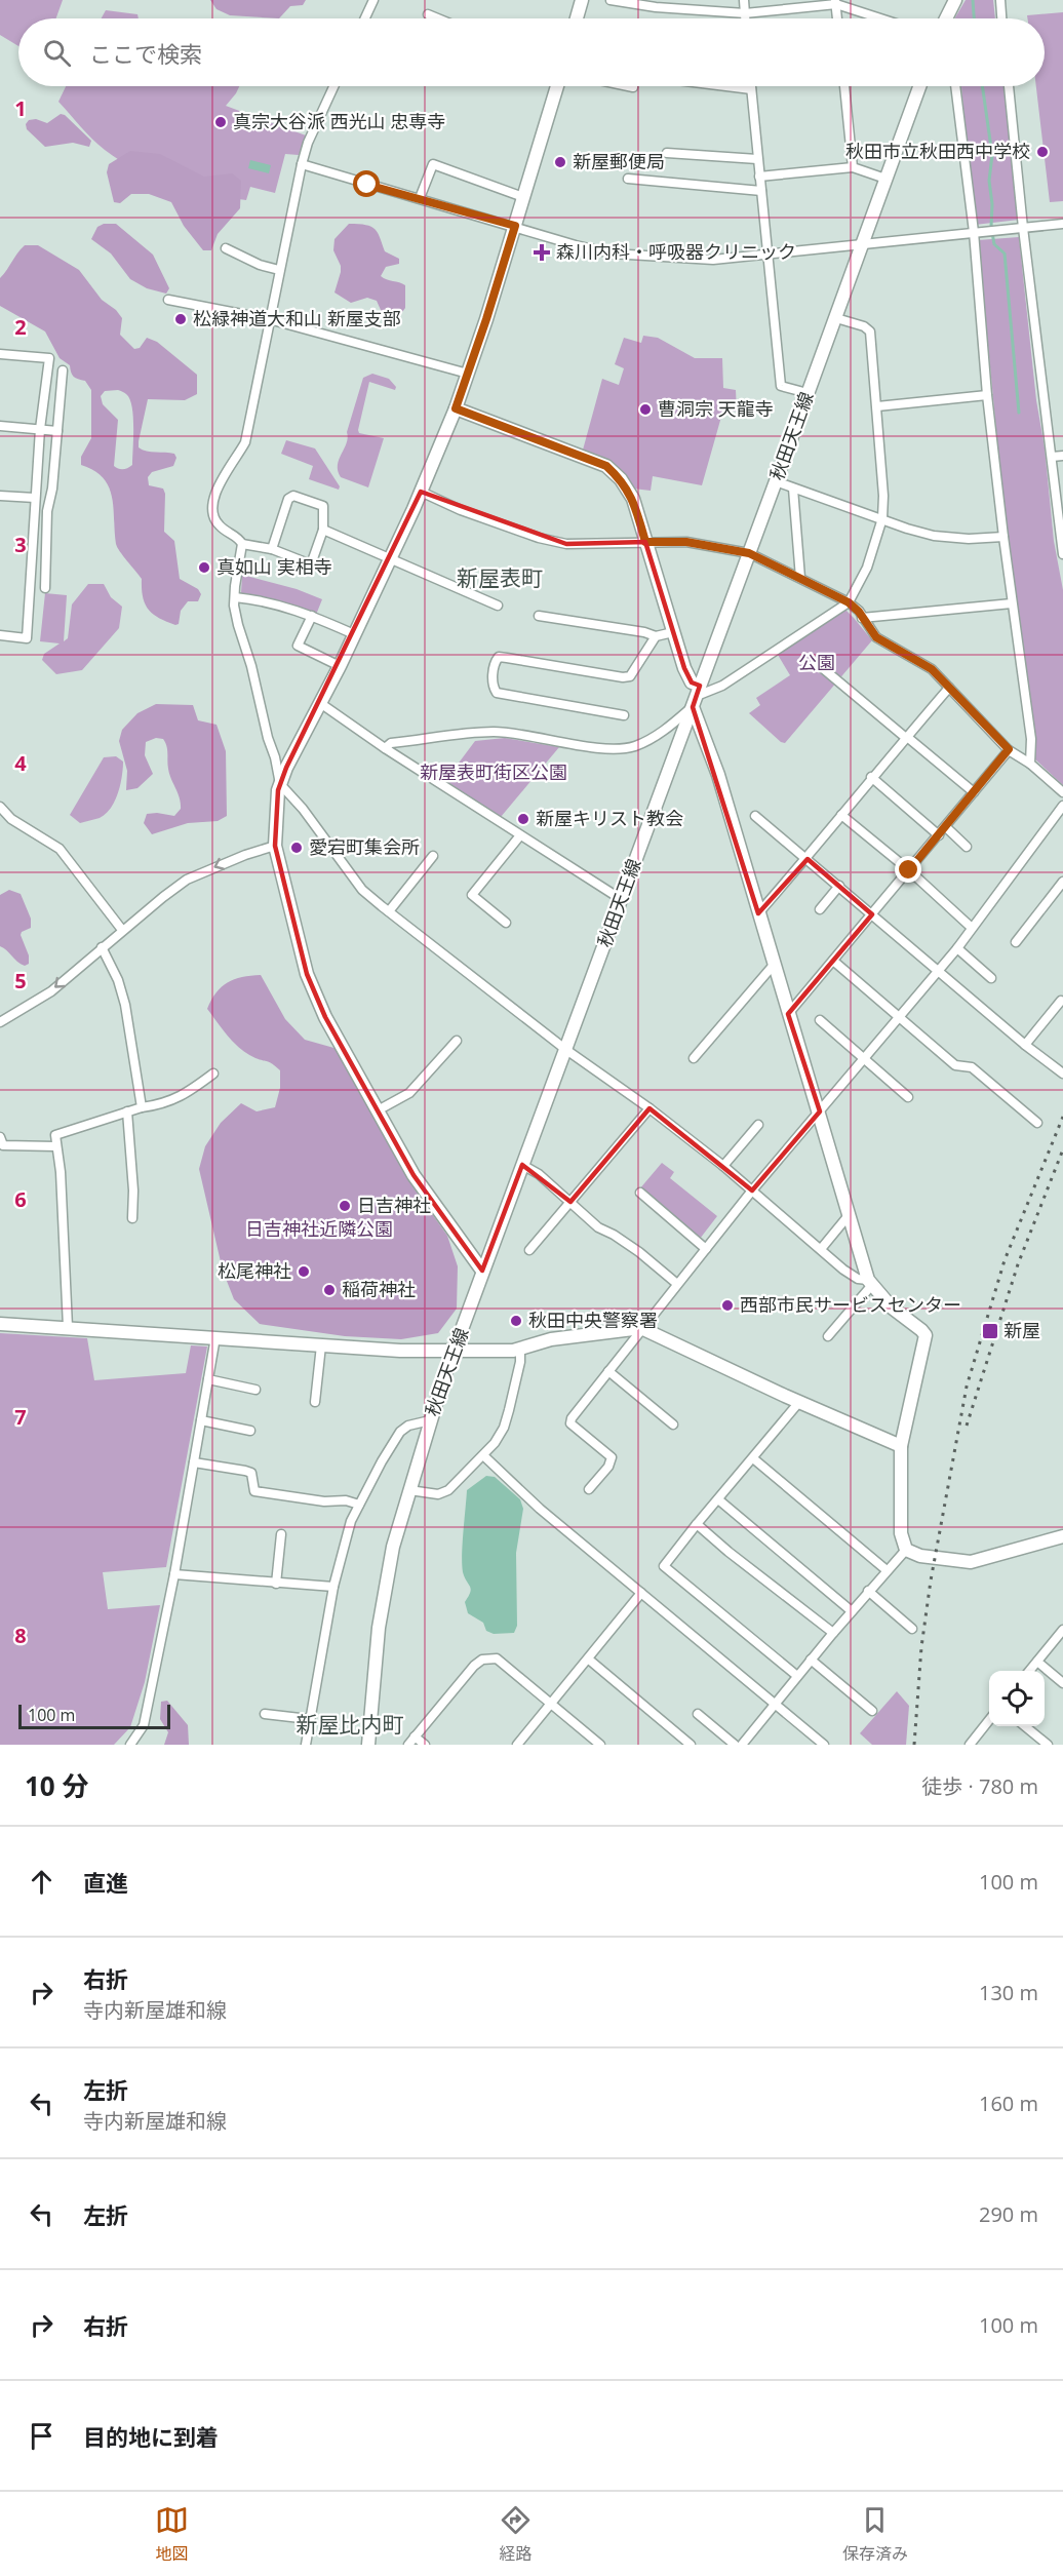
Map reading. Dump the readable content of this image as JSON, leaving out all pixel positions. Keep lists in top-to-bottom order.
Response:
{
  "streets": {
    "street": ["秋田天王線"]
  },
  "districts": ["新屋表町", "新屋比内町"],
  "parks": ["公園", "新屋表町街区公園", "日吉神社近隣公園"],
  "places": {
    "other": [
      "真宗大谷派 西光山 忠専寺",
      "秋田市立秋田西中学校",
      "新屋郵便局",
      "松緑神道大和山 新屋支部",
      "曹洞宗 天龍寺",
      "真如山 実相寺",
      "新屋キリスト教会",
      "愛宕町集会所",
      "日吉神社",
      "松尾神社",
      "稲荷神社",
      "西部市民サービスセンター",
      "秋田中央警察署"
    ],
    "health": ["森川内科・呼吸器クリニック"],
    "transit": ["新屋"]
  },
  "scale_bar": "100 m",
  "page": {
    "search": "ここで検索",
    "scale": "100 m",
    "heading": ["10 分", "徒歩 · 780 m"],
    "list": [
      ["直進", "100 m"],
      ["右折", "寺内新屋雄和線", "130 m"],
      ["左折", "寺内新屋雄和線", "160 m"],
      ["左折", "290 m"],
      ["右折", "100 m"],
      "目的地に到着"
    ],
    "nav": ["地図", "経路", "保存済み"]
  },
  "grid": {
    "rows": [
      "1",
      "2",
      "3",
      "4",
      "5",
      "6",
      "7",
      "8"
    ]
  }
}
